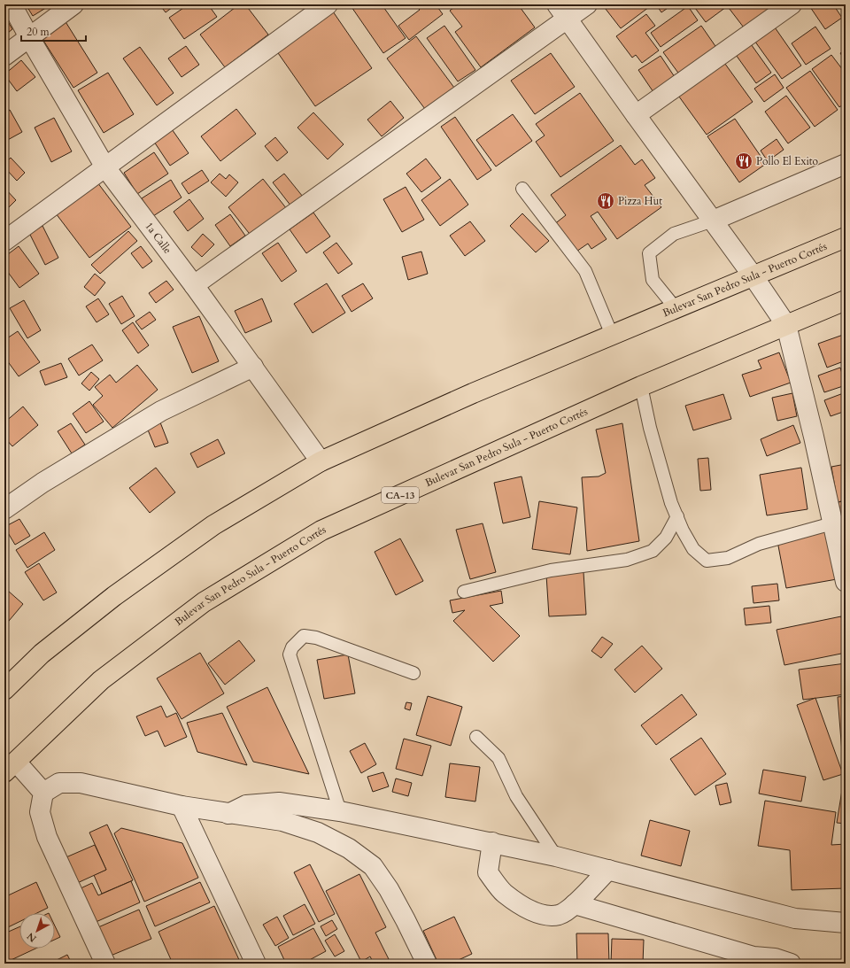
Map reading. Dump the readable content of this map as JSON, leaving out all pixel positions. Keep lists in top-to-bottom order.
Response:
{
  "streets": {
    "highway": ["Bulevar San Pedro Sula - Puerto Cortés", "CA-13"],
    "street": ["1a Calle"]
  },
  "crossings": [
    ["1a Calle", "Bulevar San Pedro Sula - Puerto Cortés"]
  ],
  "places": {
    "restaurant": ["Pollo El Exito", "Pizza Hut"]
  },
  "scale_bar": "20 m",
  "north": "bottom left"
}
